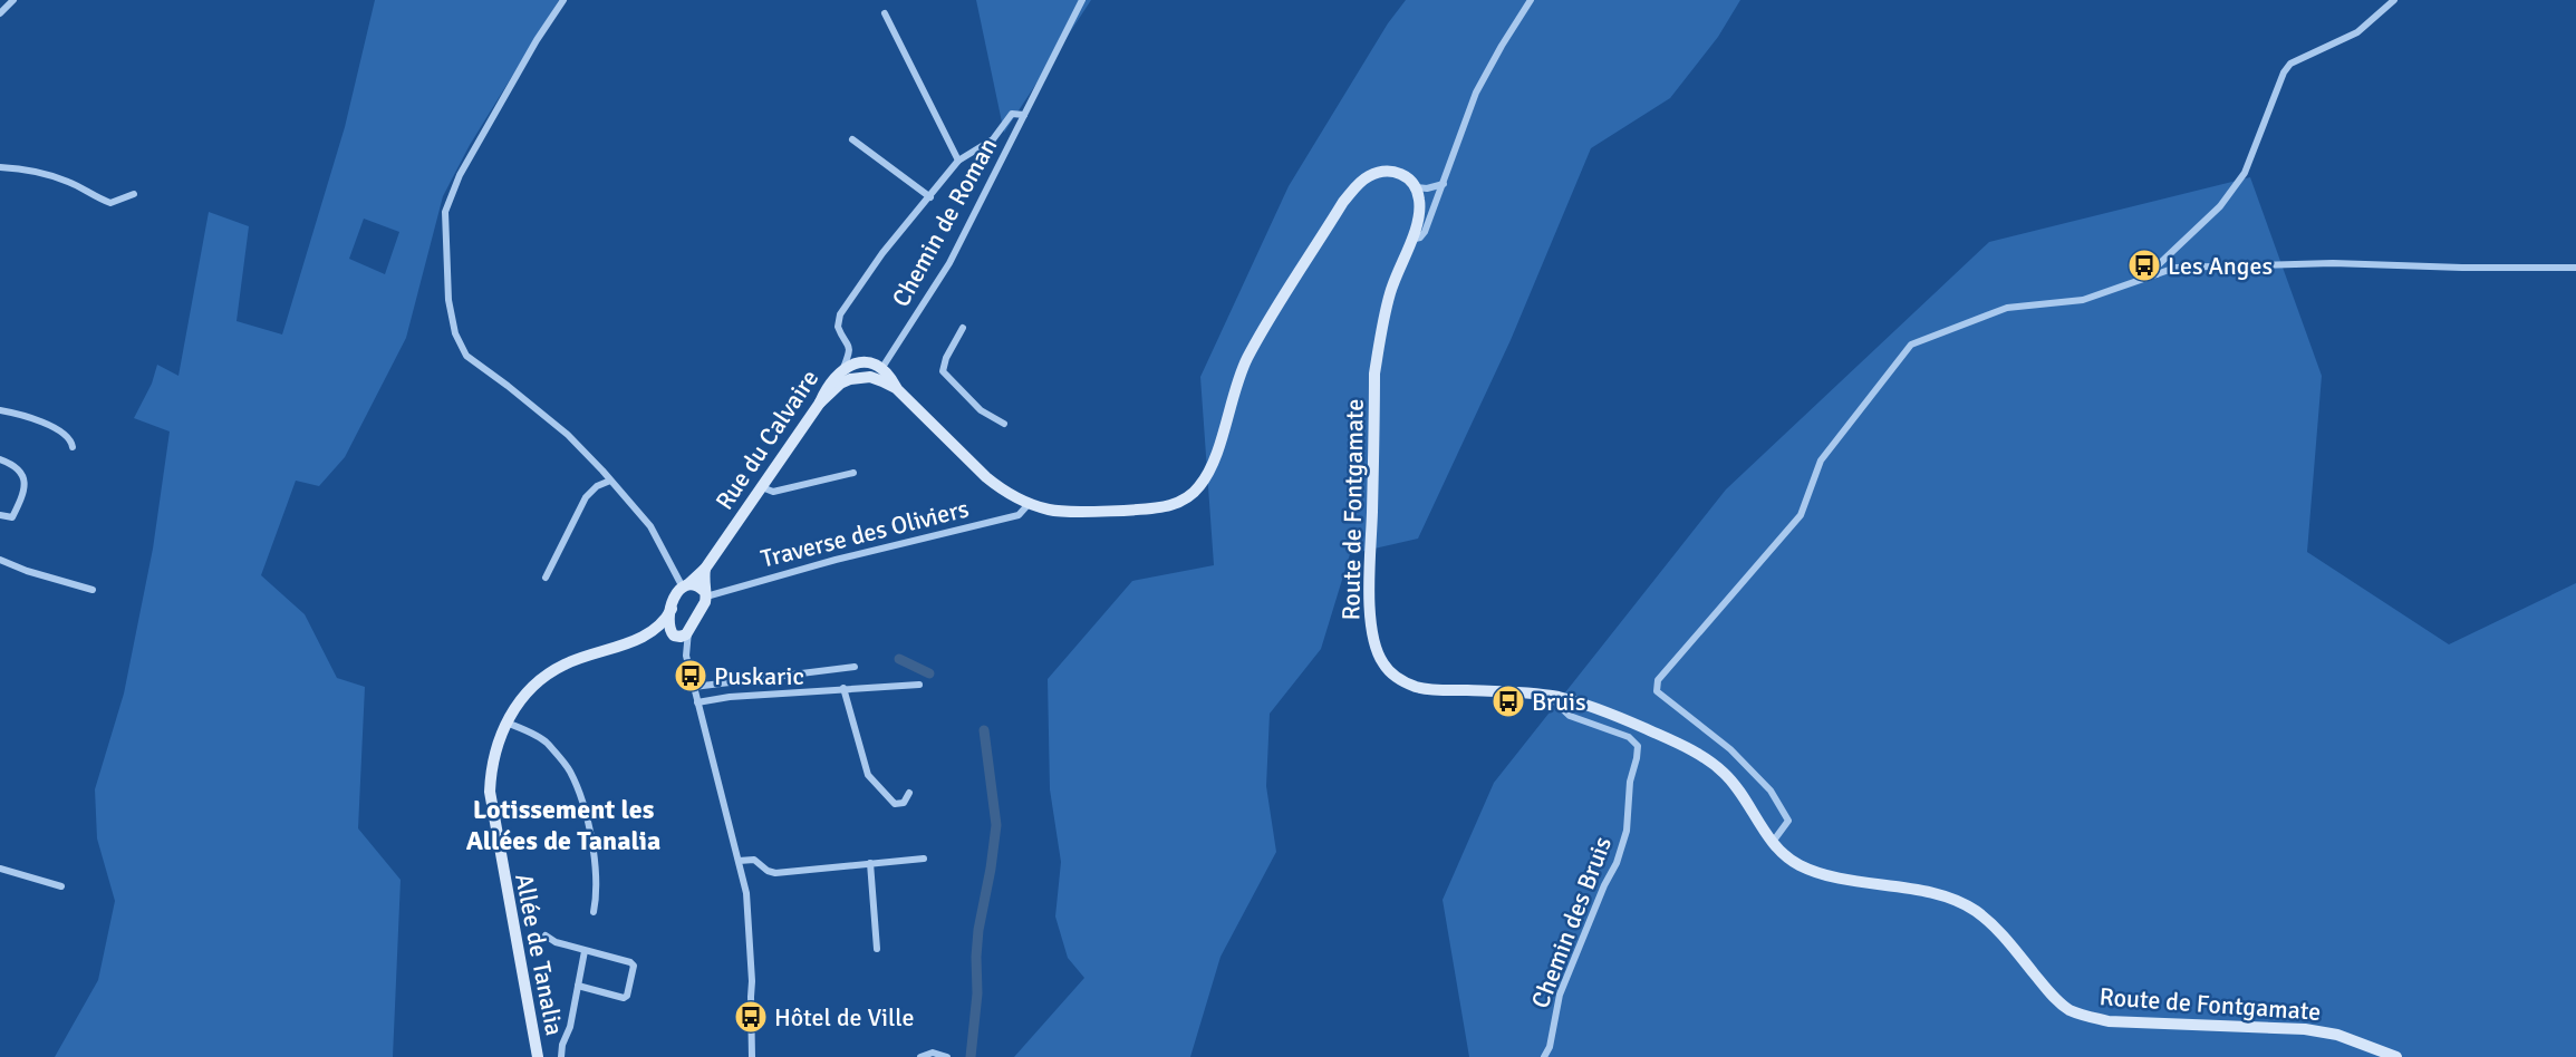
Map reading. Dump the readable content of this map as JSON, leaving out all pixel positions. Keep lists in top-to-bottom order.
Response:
{
  "streets": {
    "street": [
      "Chemin de Roman",
      "Rue du Calvaire",
      "Route de Fontgamate",
      "Traverse des Oliviers",
      "Chemin des Bruis",
      "Allée de Tanalia"
    ]
  },
  "crossings": [
    ["Chemin de Roman", "Rue du Calvaire"],
    ["Route de Fontgamate", "Chemin des Bruis"]
  ],
  "districts": ["Lotissement les Allées de Tanalia"],
  "places": {
    "bus stop": [
      "Les Anges",
      "Puskaric",
      "Bruis",
      "Hôtel de Ville"
    ]
  }
}
